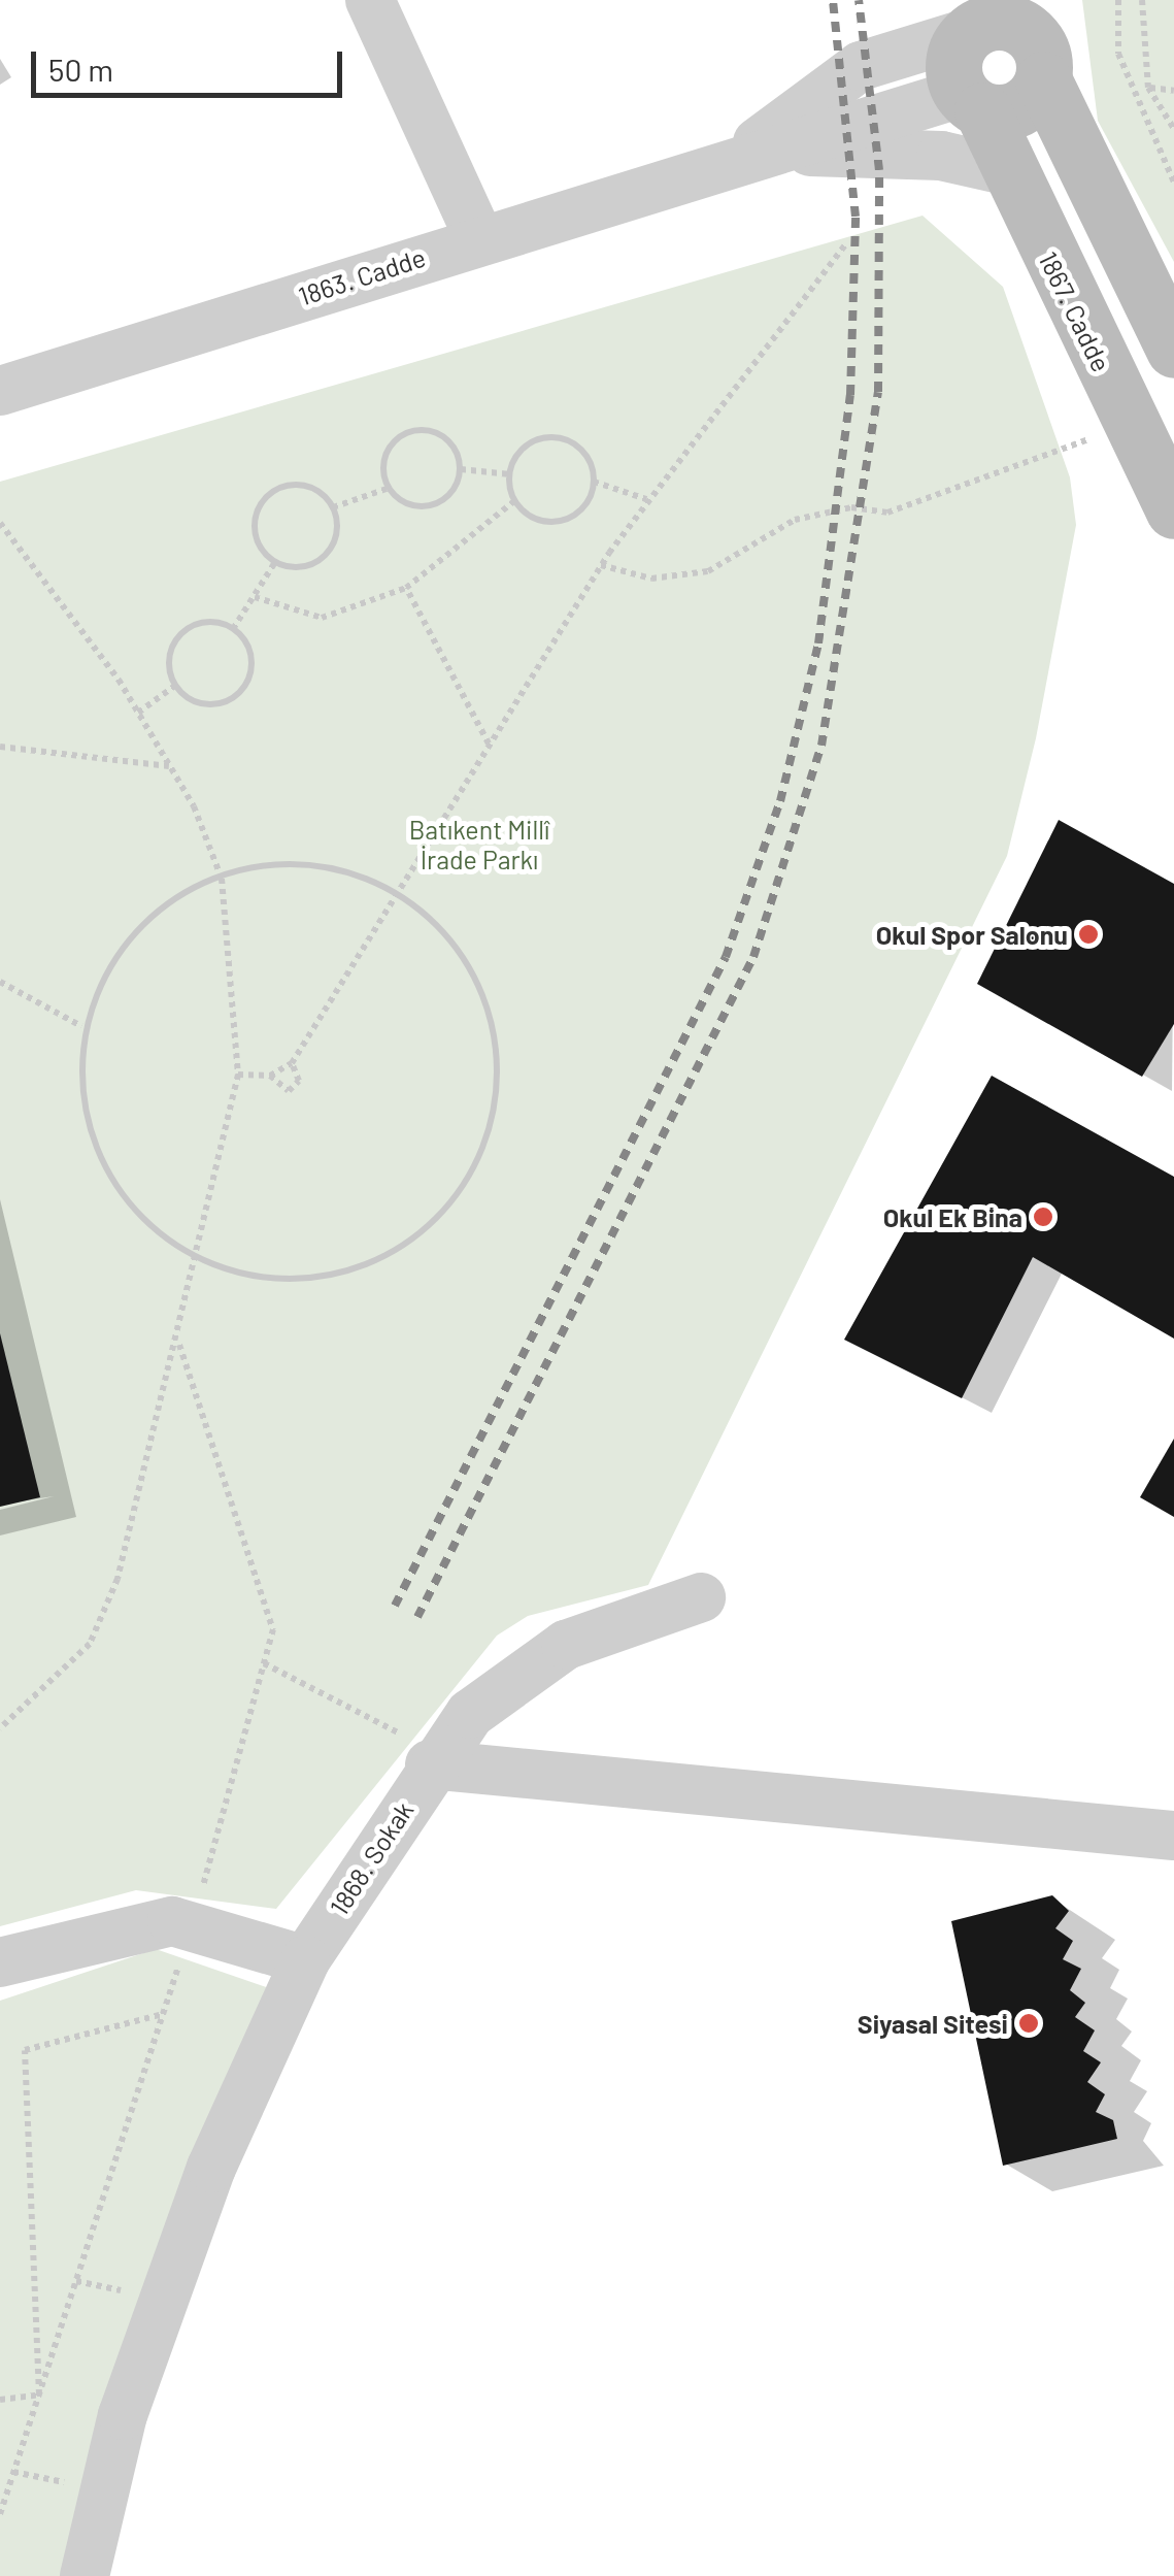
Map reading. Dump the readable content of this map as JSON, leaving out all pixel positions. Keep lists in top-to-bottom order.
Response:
{
  "streets": {
    "street": ["1863. Cadde", "1867. Cadde", "1868. Sokak"]
  },
  "parks": ["Batıkent Millî İrade Parkı"],
  "places": ["Okul Spor Salonu", "Okul Ek Bina", "Siyasal Sitesi"],
  "scale_bar": "50 m"
}
